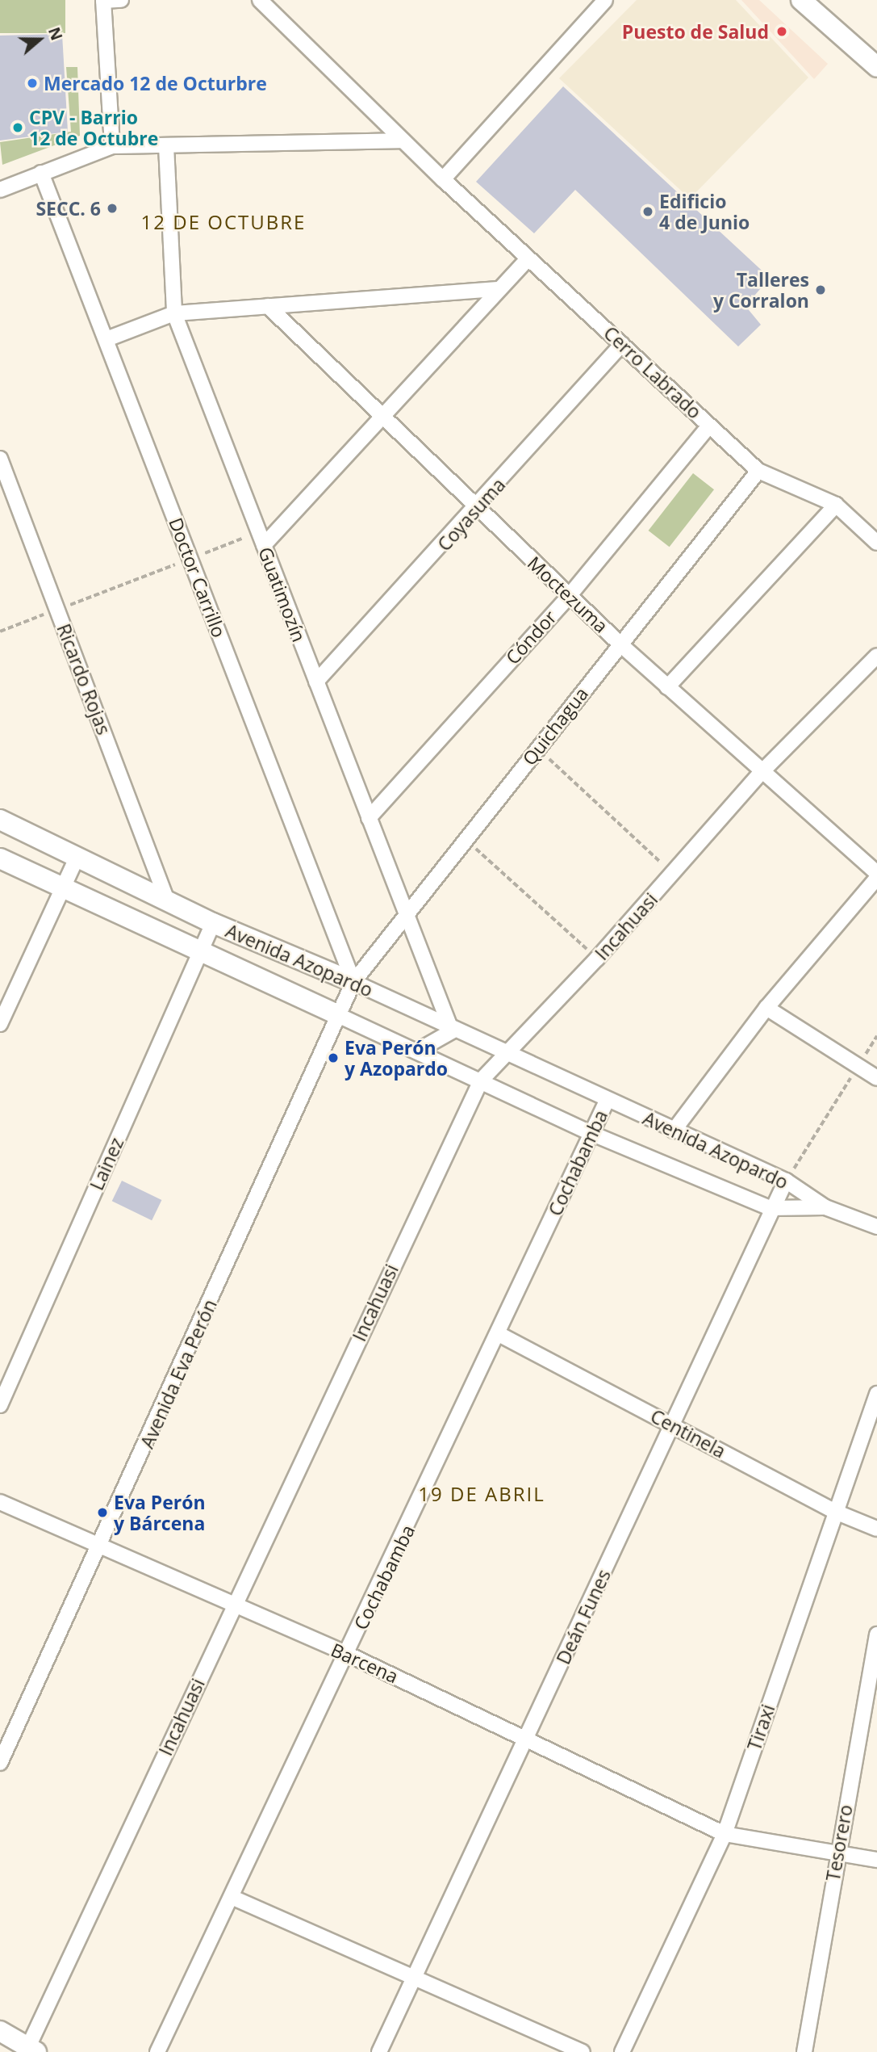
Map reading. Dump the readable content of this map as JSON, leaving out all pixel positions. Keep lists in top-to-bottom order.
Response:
{
  "streets": {
    "street": [
      "Cerro Labrado",
      "Coyasuma",
      "Doctor Carrillo",
      "Guatimozín",
      "Moctezuma",
      "Cóndor",
      "Ricardo Rojas",
      "Quichagua",
      "Incahuasi",
      "Avenida Azopardo",
      "Cochabamba",
      "Lainez",
      "Avenida Eva Perón",
      "Centinela",
      "Deán Funes",
      "Barcena",
      "Tiraxi",
      "Tesorero"
    ]
  },
  "crossings": [
    ["Cerro Labrado", "Coyasuma"],
    ["Cerro Labrado", "Cóndor"],
    ["Cerro Labrado", "Quichagua"],
    ["Coyasuma", "Guatimozín"],
    ["Coyasuma", "Moctezuma"],
    ["Doctor Carrillo", "Quichagua"],
    ["Doctor Carrillo", "Avenida Azopardo"],
    ["Doctor Carrillo", "Avenida Eva Perón"],
    ["Guatimozín", "Cóndor"],
    ["Guatimozín", "Quichagua"],
    ["Guatimozín", "Avenida Azopardo"],
    ["Moctezuma", "Cóndor"],
    ["Moctezuma", "Quichagua"],
    ["Moctezuma", "Incahuasi"],
    ["Ricardo Rojas", "Avenida Azopardo"],
    ["Quichagua", "Avenida Azopardo"],
    ["Quichagua", "Avenida Eva Perón"],
    ["Incahuasi", "Avenida Azopardo"],
    ["Incahuasi", "Barcena"],
    ["Avenida Azopardo", "Cochabamba"],
    ["Avenida Azopardo", "Lainez"],
    ["Avenida Azopardo", "Avenida Eva Perón"],
    ["Avenida Azopardo", "Deán Funes"],
    ["Cochabamba", "Centinela"],
    ["Cochabamba", "Barcena"],
    ["Avenida Eva Perón", "Barcena"],
    ["Centinela", "Deán Funes"],
    ["Centinela", "Tiraxi"],
    ["Deán Funes", "Barcena"],
    ["Barcena", "Tiraxi"],
    ["Barcena", "Tesorero"]
  ],
  "districts": ["12 DE OCTUBRE", "19 DE ABRIL"],
  "places": [
    "Puesto de Salud",
    "Mercado 12 de Octurbre",
    "CPV - Barrio 12 de Octubre",
    "SECC. 6",
    "Edificio 4 de Junio",
    "Talleres y Corralon",
    "Eva Perón y Azopardo",
    "Eva Perón y Bárcena"
  ],
  "north": "right"
}
